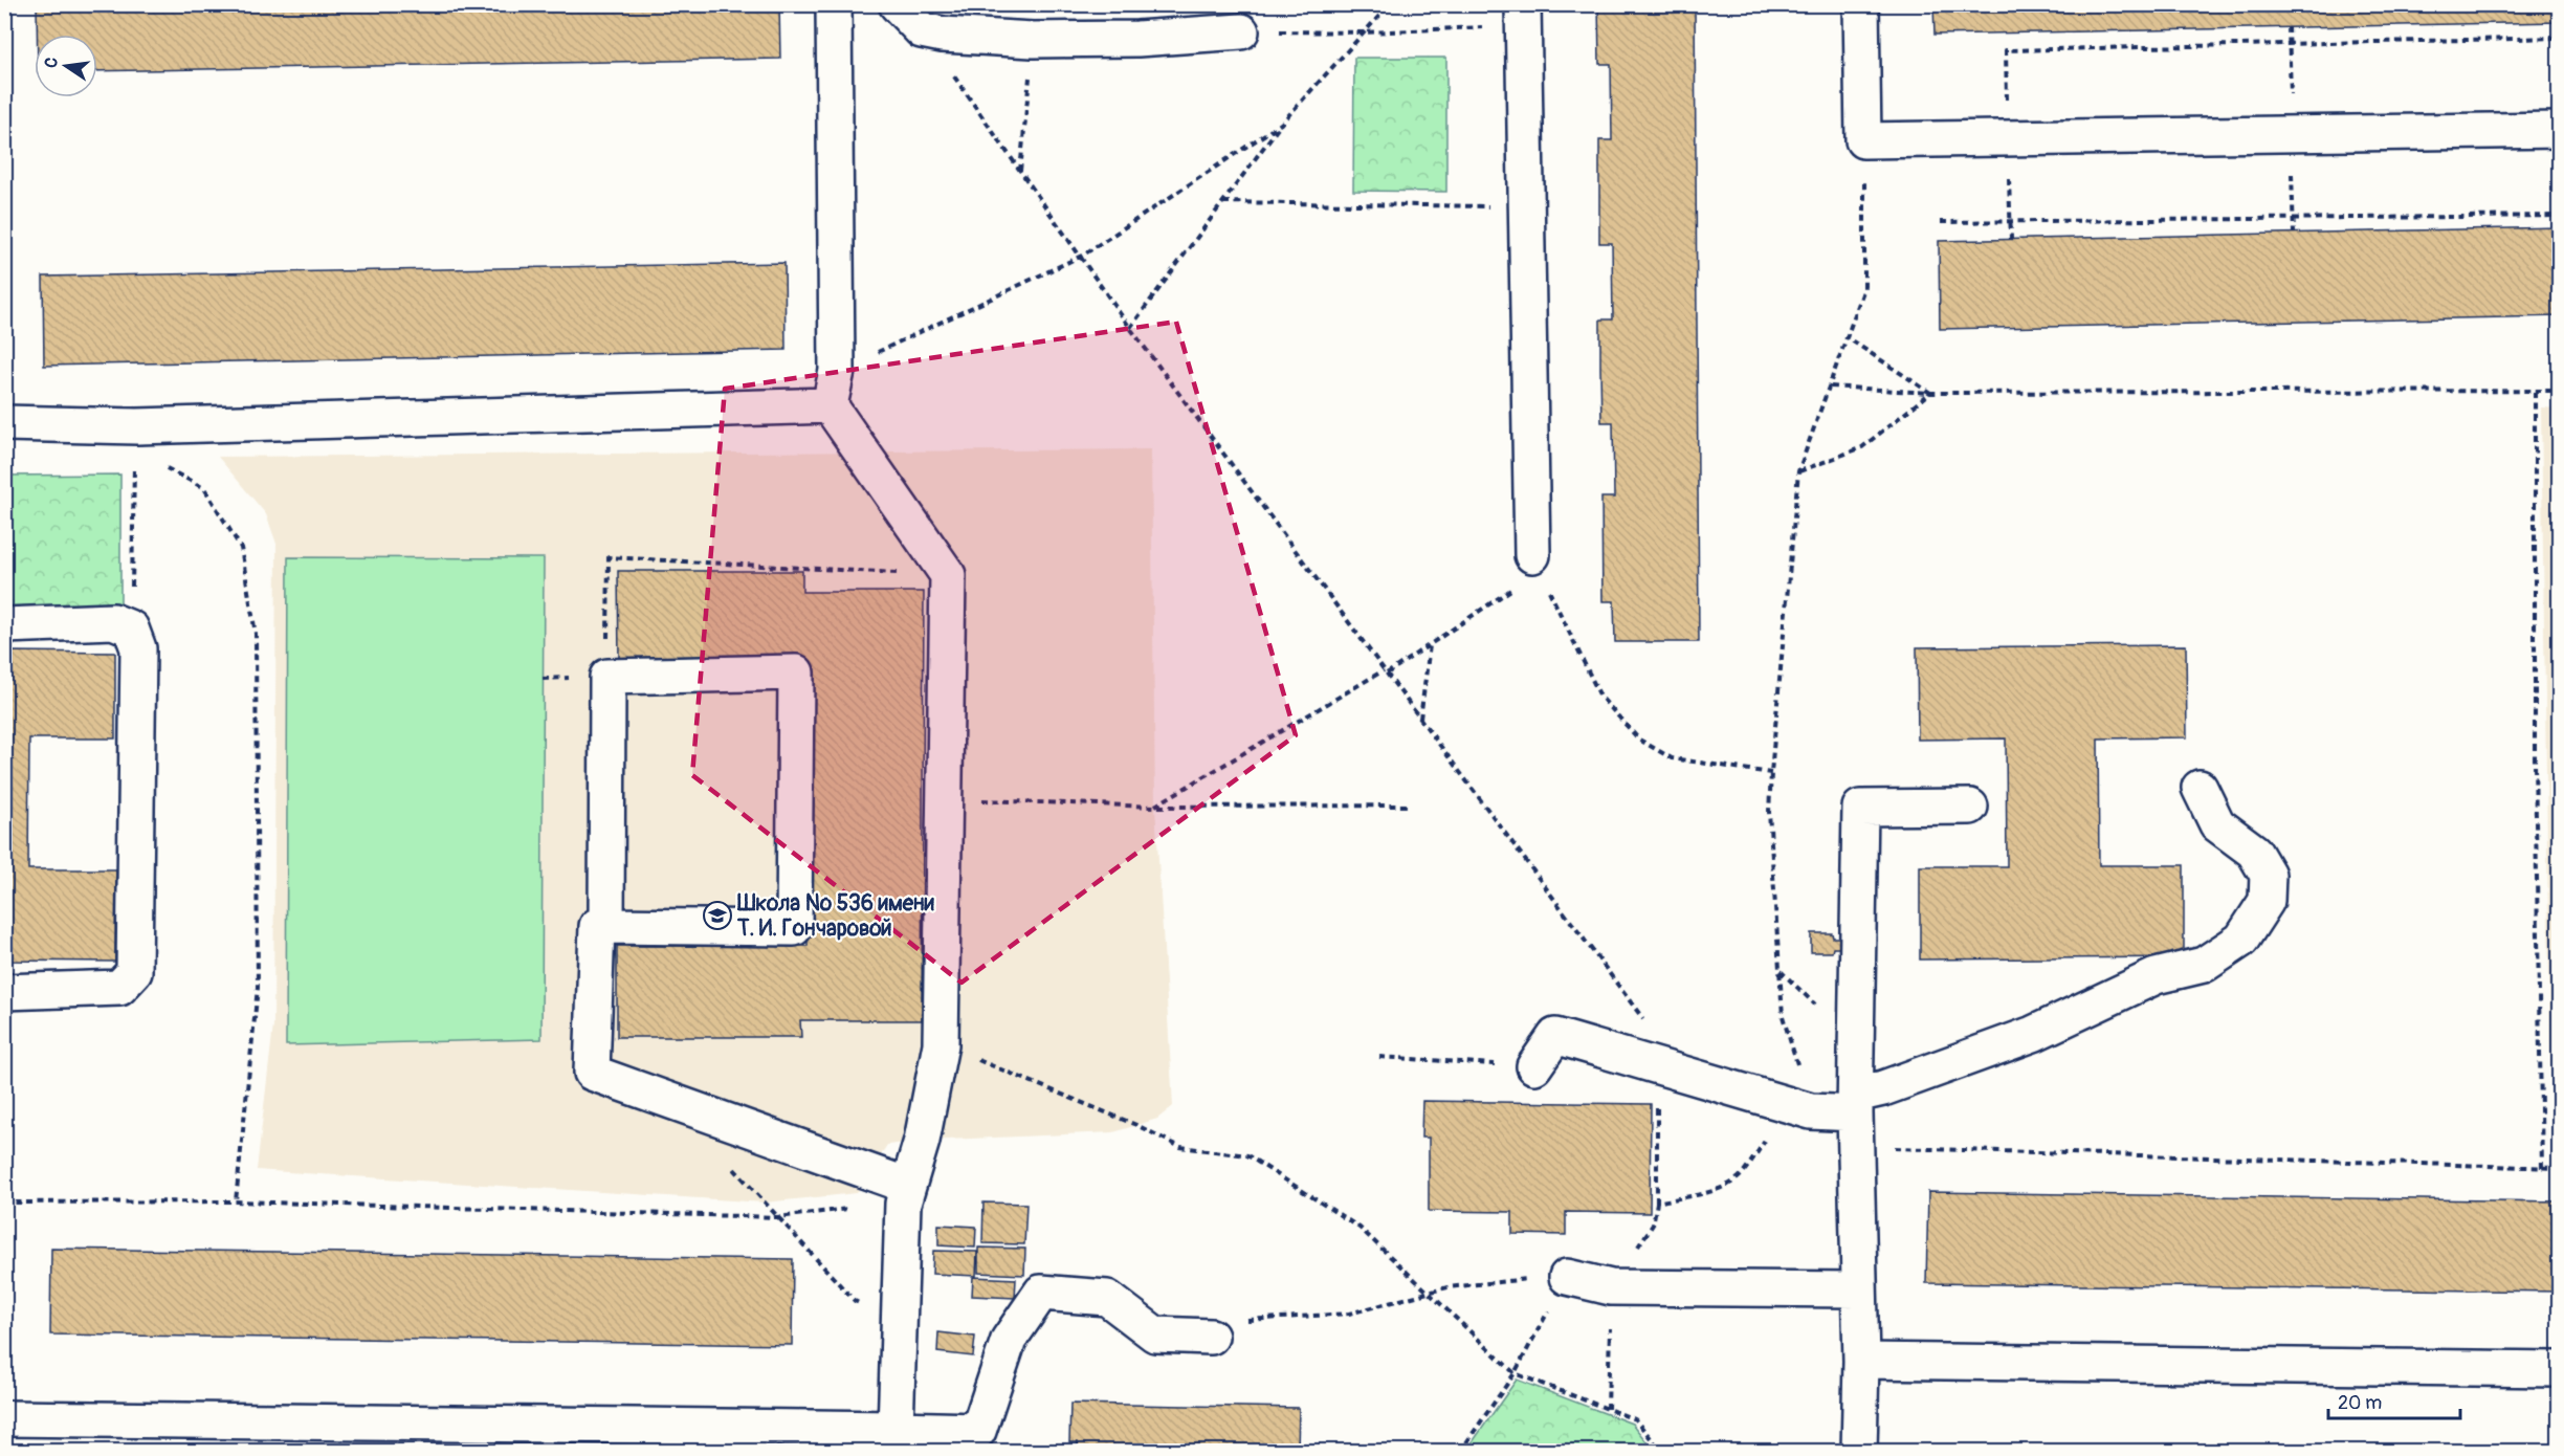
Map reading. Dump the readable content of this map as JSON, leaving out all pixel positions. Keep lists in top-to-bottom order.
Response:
{
  "places": {
    "school or university": ["Школа № 536 имени Т. И. Гончаровой"]
  },
  "scale_bar": "20 m",
  "north": "left"
}
